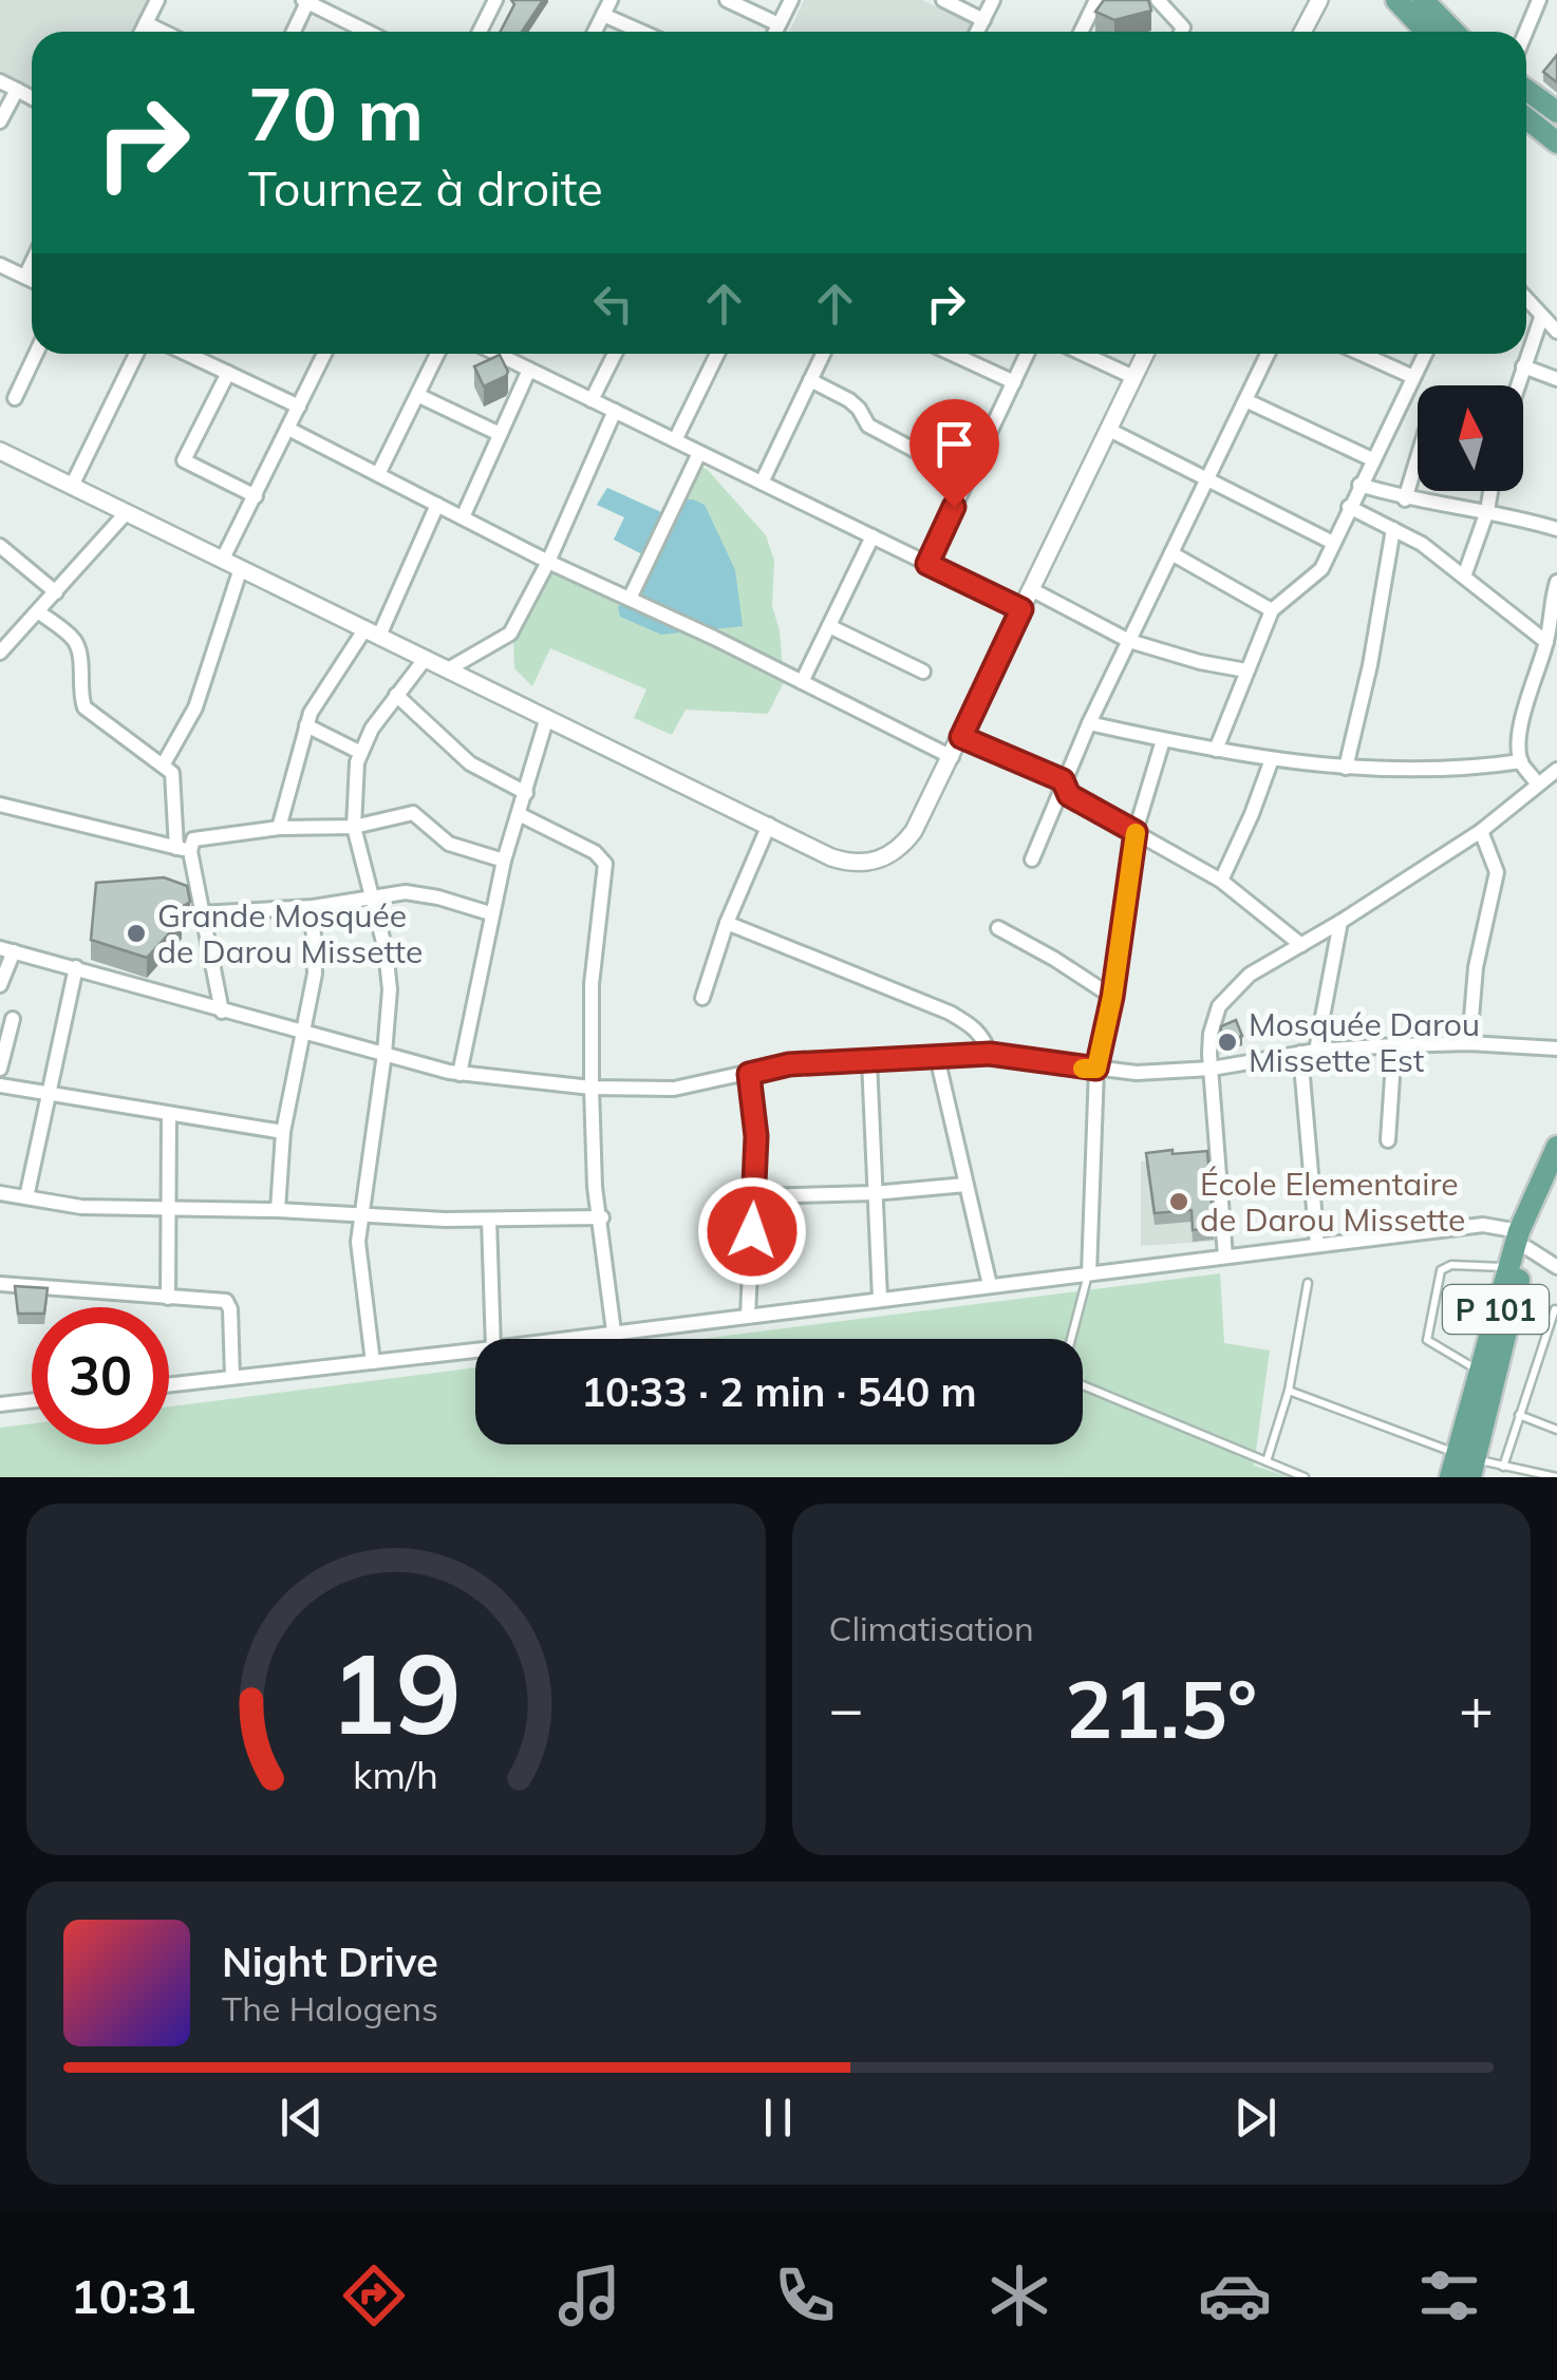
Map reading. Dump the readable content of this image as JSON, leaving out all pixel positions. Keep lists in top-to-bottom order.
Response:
{
  "streets": {
    "main road": ["P 101"]
  },
  "places": ["Grande Mosquée de Darou Missette", "Mosquée Darou Missette Est", "École Elementaire de Darou Missette"],
  "north": "top",
  "page": {
    "turn": ["70 m", "Tournez à droite"],
    "limit": "30",
    "trip": "10:33 · 2 min · 540 m",
    "tile": "Climatisation",
    "heat": ["−", "21.5°", "+"],
    "song": ["Night Drive", "The Halogens"],
    "tabs": "10:31",
    "gauge": ["19", "km/h"]
  }
}
